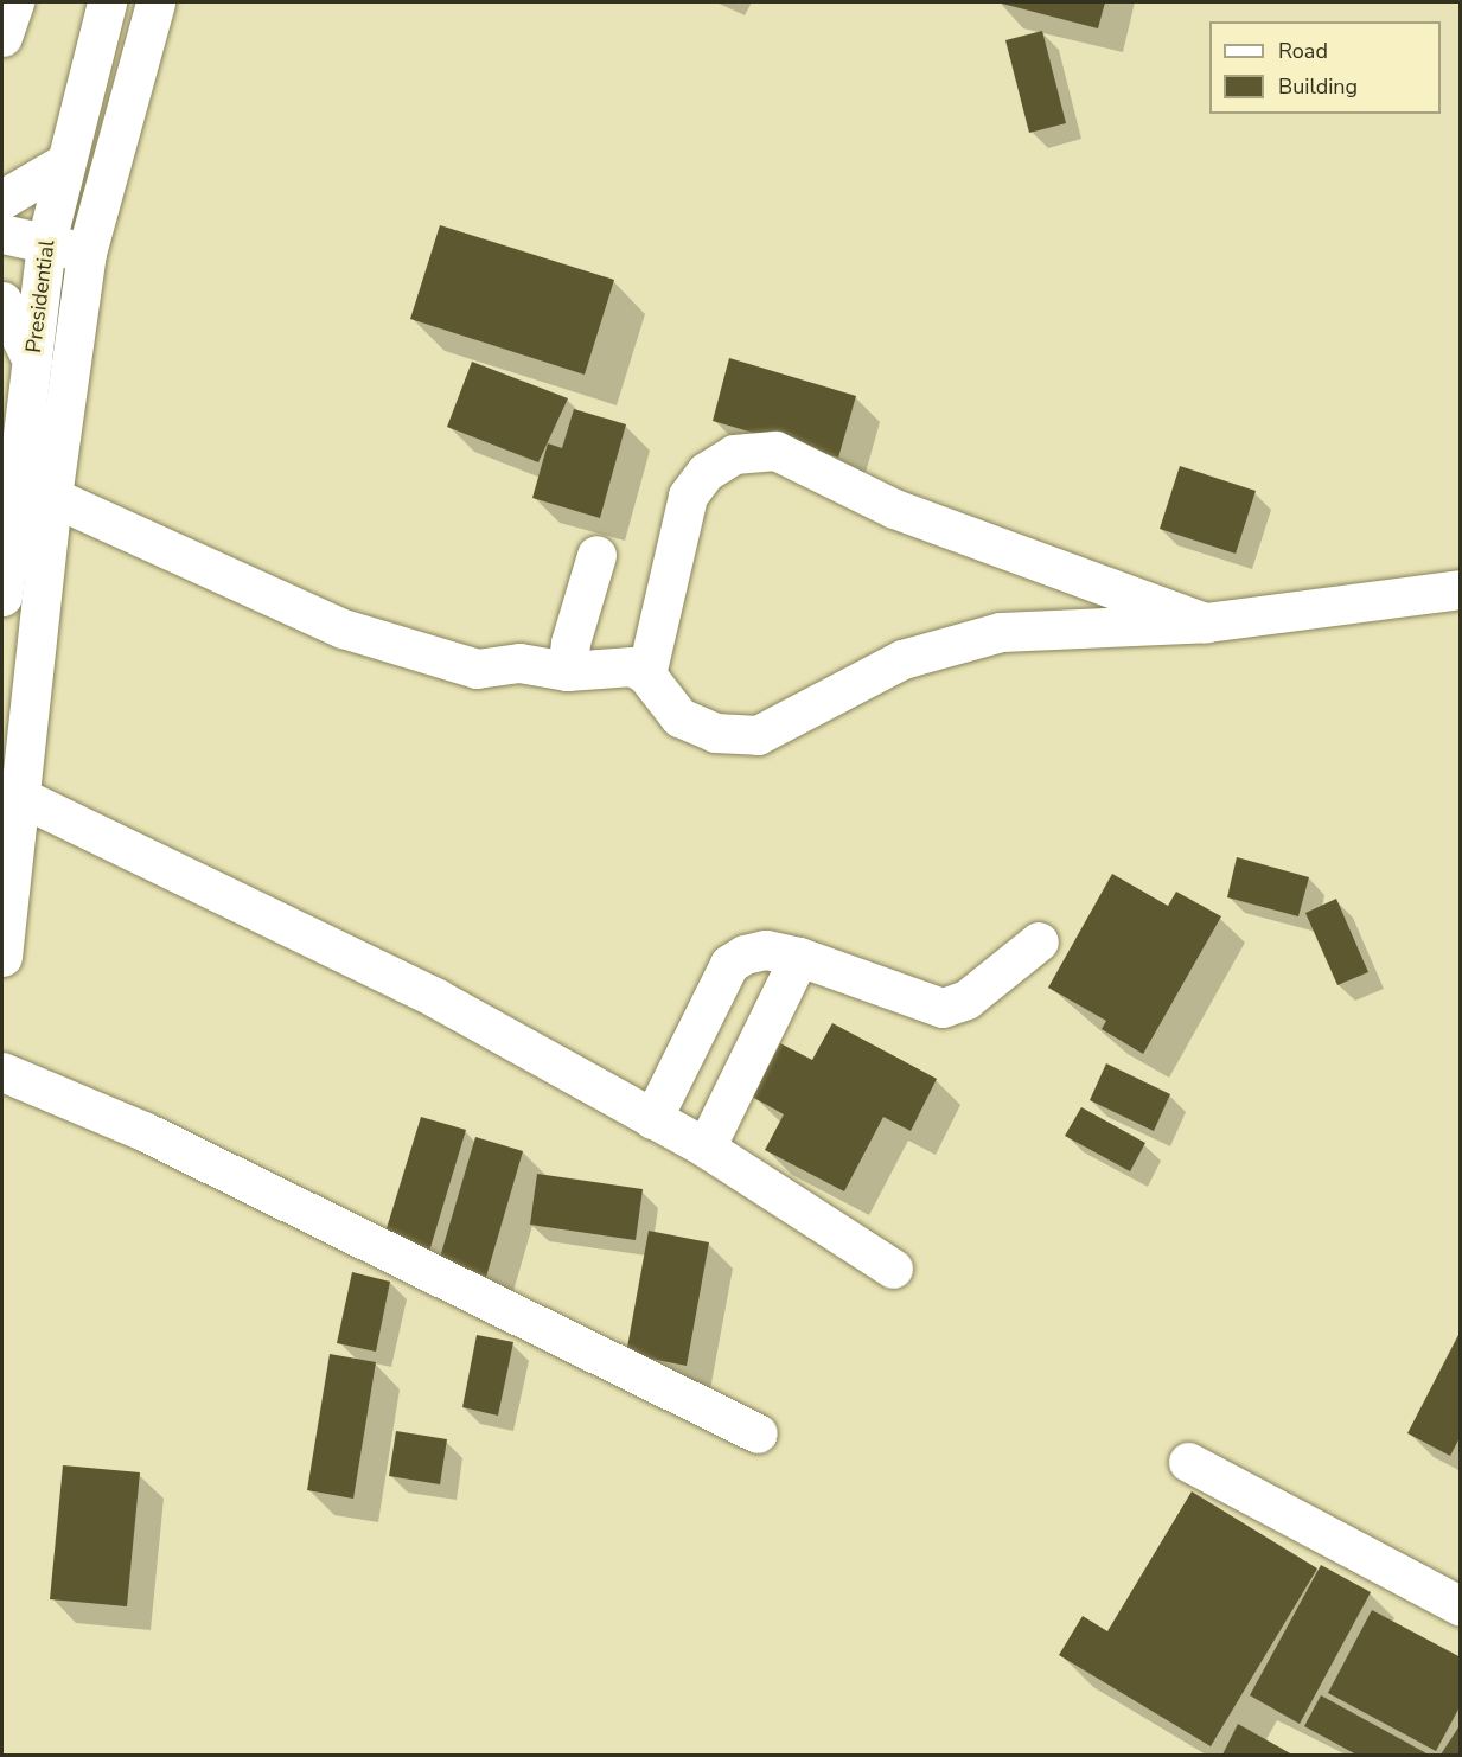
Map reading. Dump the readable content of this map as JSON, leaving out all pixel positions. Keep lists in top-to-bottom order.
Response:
{
  "streets": {
    "main road": ["Presidential"]
  },
  "legend": ["Road", "Building"]
}
